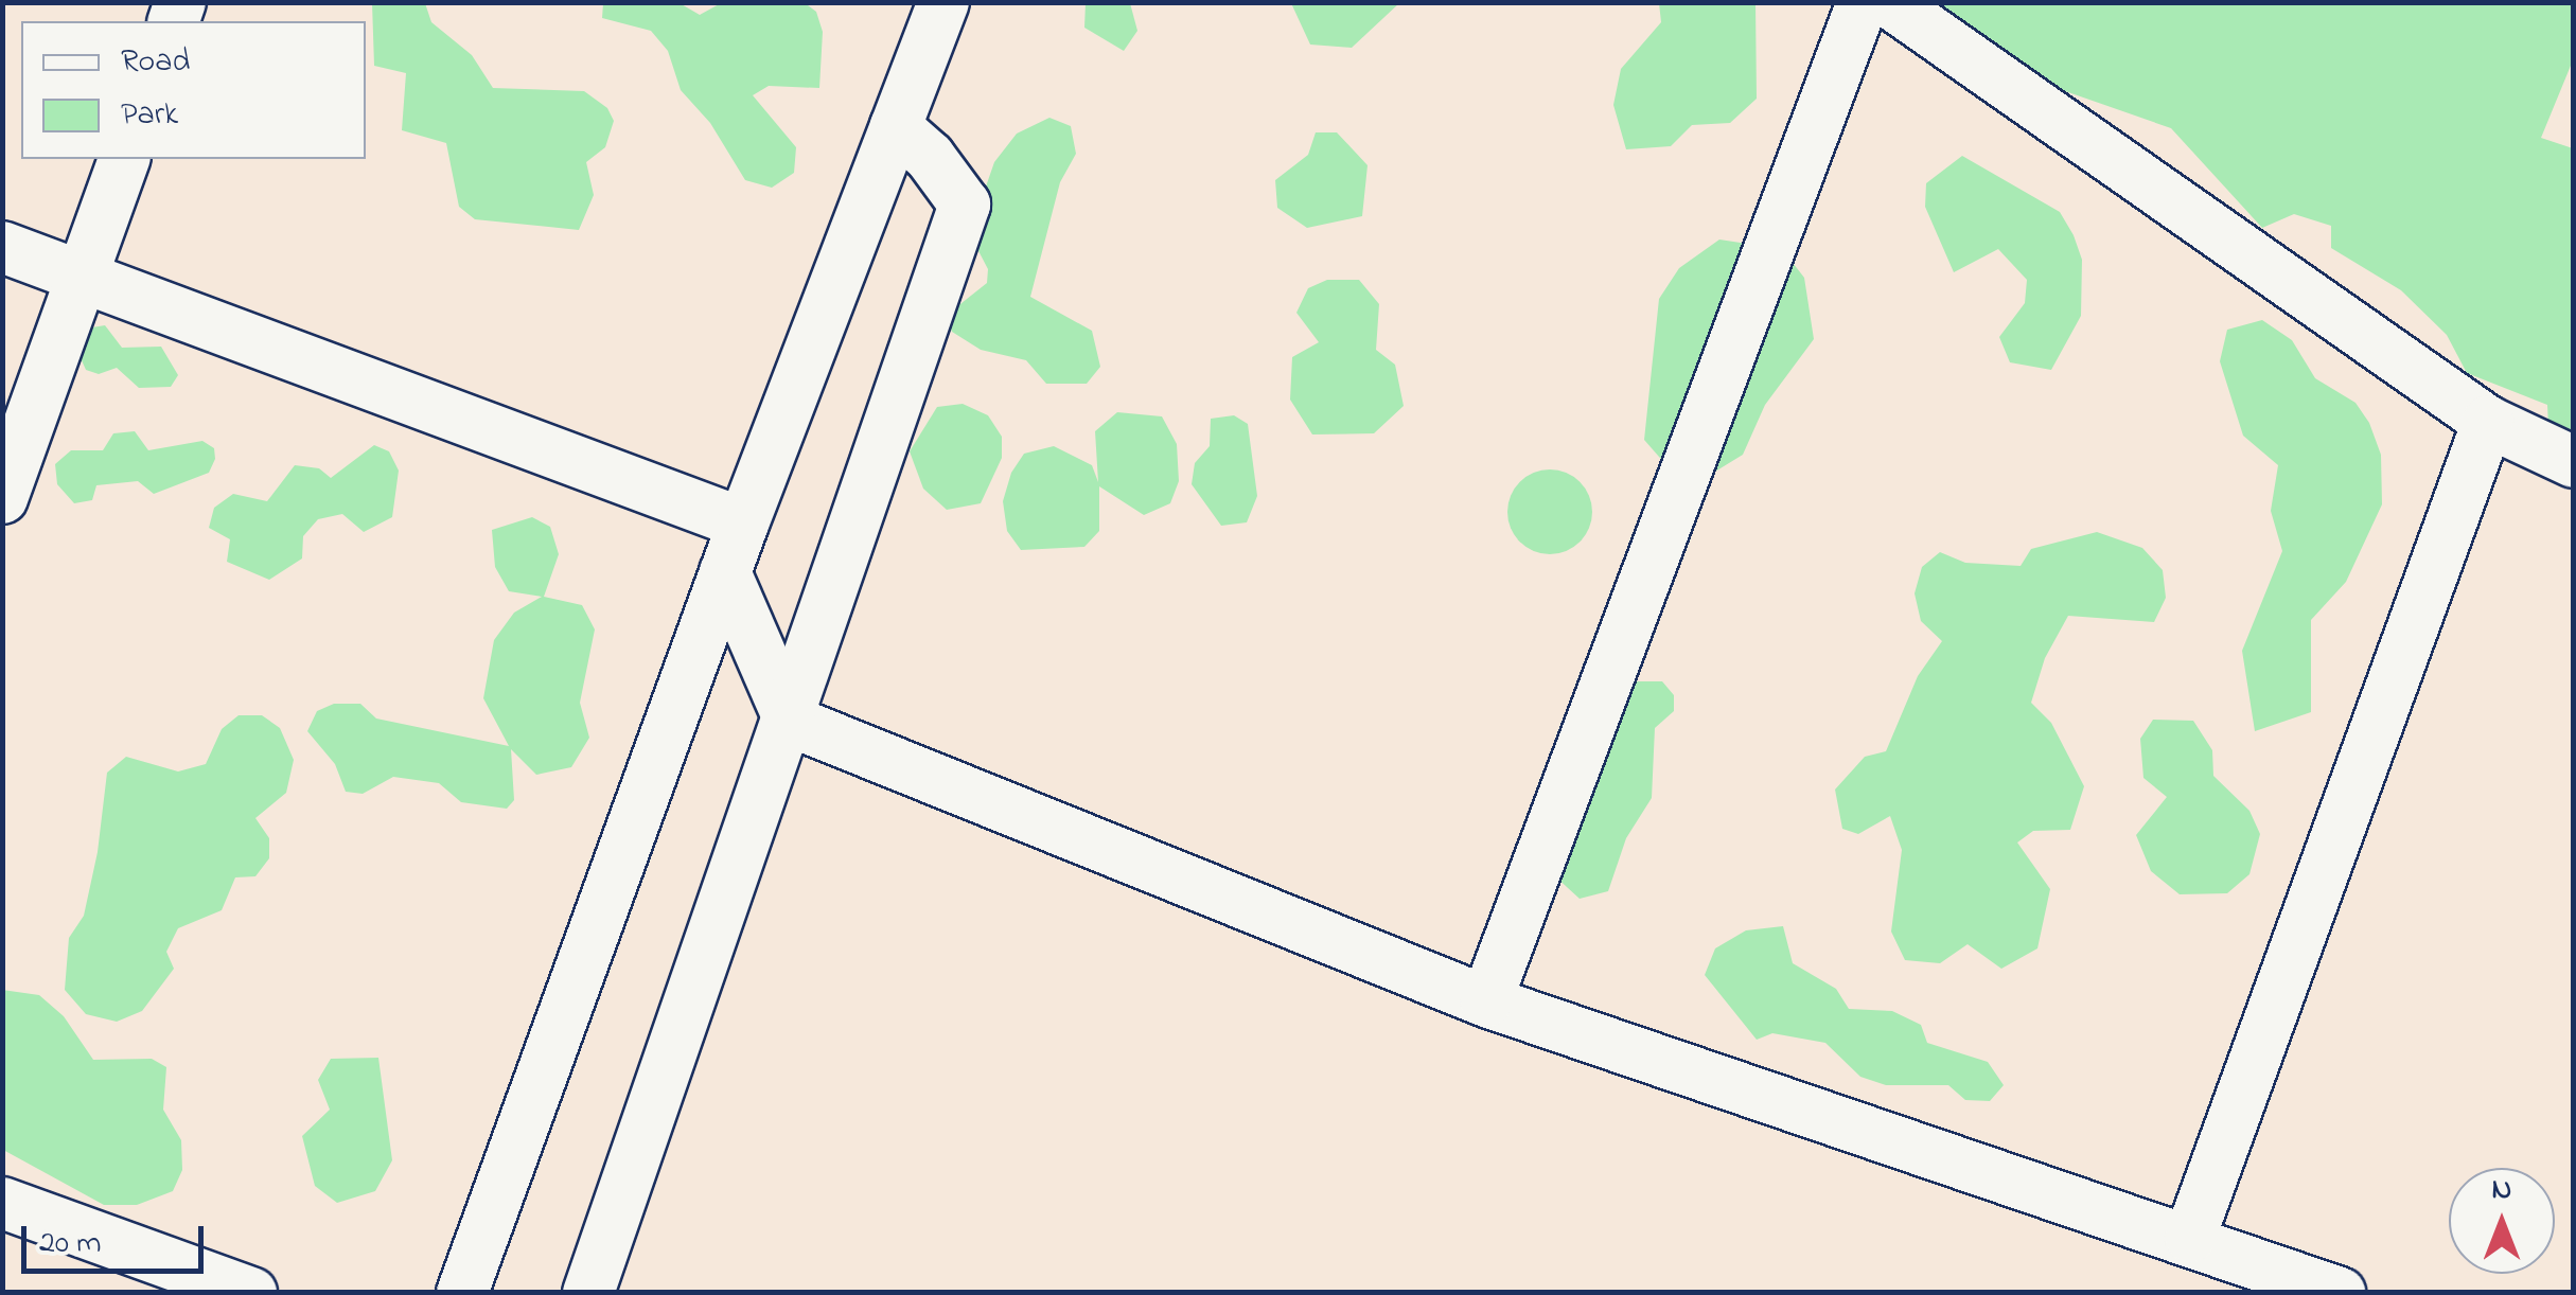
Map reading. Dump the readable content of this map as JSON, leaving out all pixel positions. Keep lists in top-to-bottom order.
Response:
{
  "legend": ["Road", "Park"],
  "scale_bar": "20 m",
  "north": "top"
}
